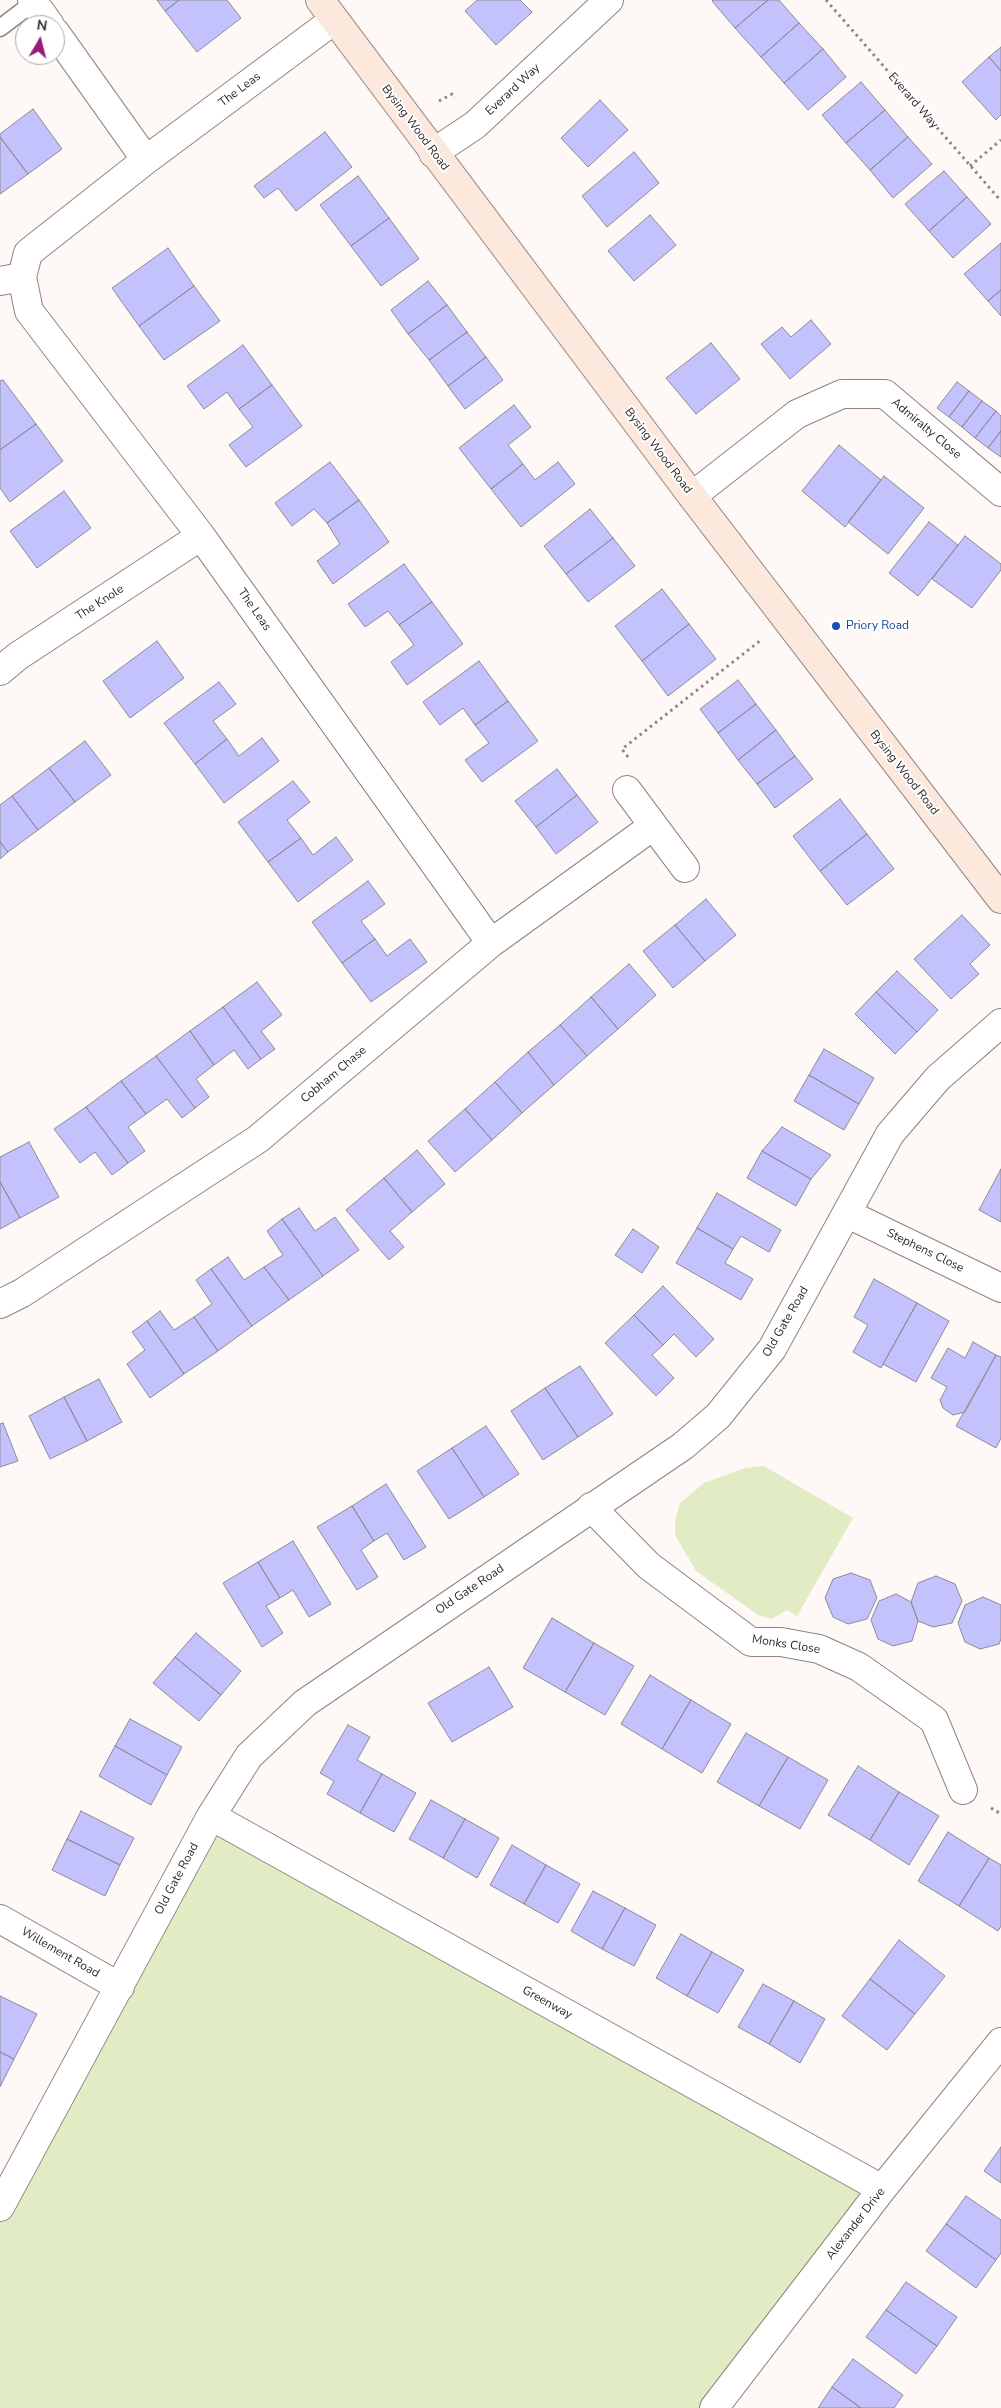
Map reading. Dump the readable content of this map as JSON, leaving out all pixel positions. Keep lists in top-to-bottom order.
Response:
{
  "streets": {
    "street": [
      "The Leas",
      "Everard Way",
      "Bysing Wood Road",
      "Admiralty Close",
      "The Knole",
      "Cobham Chase",
      "Stephens Close",
      "Old Gate Road",
      "Monks Close",
      "Willement Road",
      "Greenway",
      "Alexander Drive"
    ]
  },
  "crossings": [
    ["The Leas", "Bysing Wood Road"],
    ["The Leas", "The Knole"],
    ["The Leas", "Cobham Chase"],
    ["Everard Way", "Bysing Wood Road"],
    ["Bysing Wood Road", "Admiralty Close"],
    ["Stephens Close", "Old Gate Road"],
    ["Old Gate Road", "Monks Close"],
    ["Old Gate Road", "Willement Road"],
    ["Old Gate Road", "Greenway"],
    ["Greenway", "Alexander Drive"]
  ],
  "places": ["Priory Road"],
  "north": "top"
}
